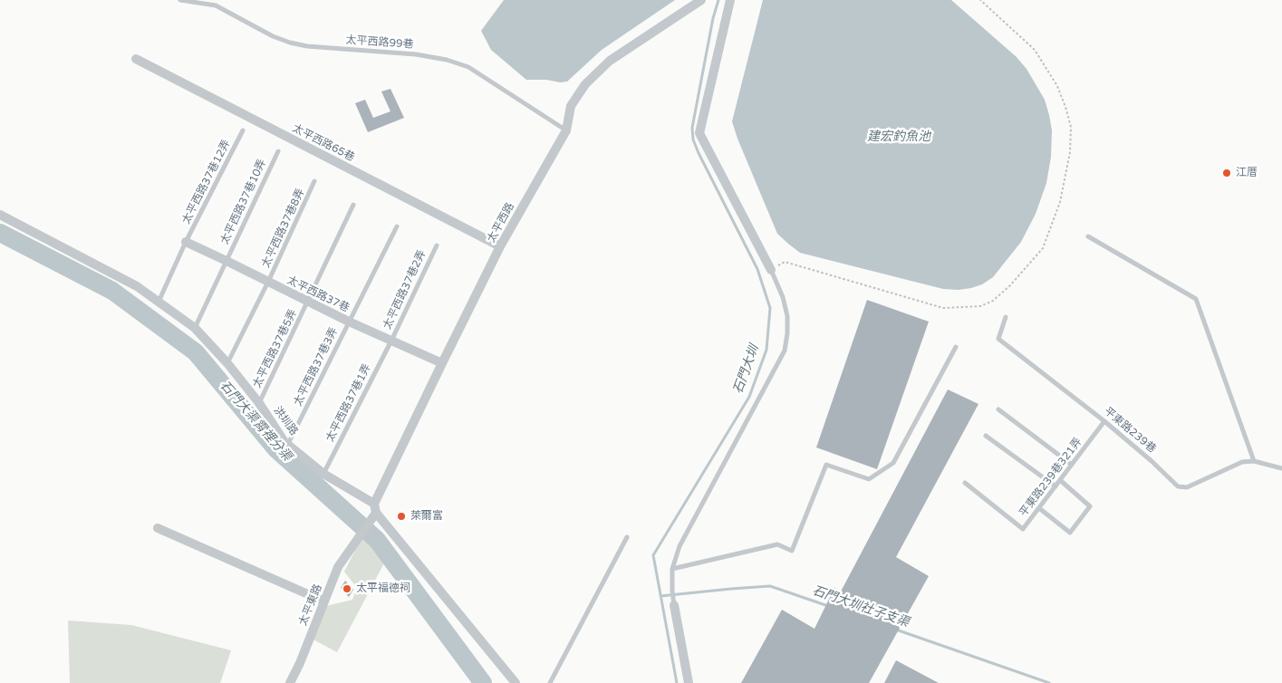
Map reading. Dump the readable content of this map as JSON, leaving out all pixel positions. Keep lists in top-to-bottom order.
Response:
{
  "streets": {
    "street": [
      "太平西路65巷",
      "太平西路",
      "太平西路37巷",
      "洪圳路",
      "太平東路"
    ],
    "lane": [
      "太平西路99巷",
      "太平西路37巷12弄",
      "太平西路37巷10弄",
      "太平西路37巷8弄",
      "太平西路37巷2弄",
      "太平西路37巷5弄",
      "太平西路37巷3弄",
      "太平西路37巷1弄",
      "平東路239巷",
      "平東路239巷321弄"
    ]
  },
  "crossings": [
    ["太平西路99巷", "太平西路"],
    ["太平西路65巷", "太平西路"],
    ["太平西路37巷12弄", "太平西路37巷"],
    ["太平西路37巷12弄", "洪圳路"],
    ["太平西路37巷10弄", "太平西路37巷"],
    ["太平西路37巷10弄", "洪圳路"],
    ["太平西路", "太平西路37巷"],
    ["太平西路", "洪圳路"],
    ["太平西路", "太平東路"],
    ["太平西路37巷8弄", "太平西路37巷"],
    ["太平西路37巷8弄", "洪圳路"],
    ["太平西路37巷2弄", "太平西路37巷"],
    ["太平西路37巷2弄", "太平西路37巷1弄"],
    ["太平西路37巷", "太平西路37巷5弄"],
    ["太平西路37巷", "太平西路37巷3弄"],
    ["太平西路37巷", "太平西路37巷1弄"],
    ["太平西路37巷5弄", "洪圳路"],
    ["太平西路37巷3弄", "洪圳路"],
    ["太平西路37巷1弄", "洪圳路"],
    ["洪圳路", "太平東路"],
    ["平東路239巷", "平東路239巷321弄"]
  ],
  "water": [
    "建宏釣魚池",
    "石門大圳",
    "石門大渠霄裡分渠",
    "石門大圳社子支渠"
  ],
  "places": ["江厝", "萊爾富", "太平福德祠"]
}
